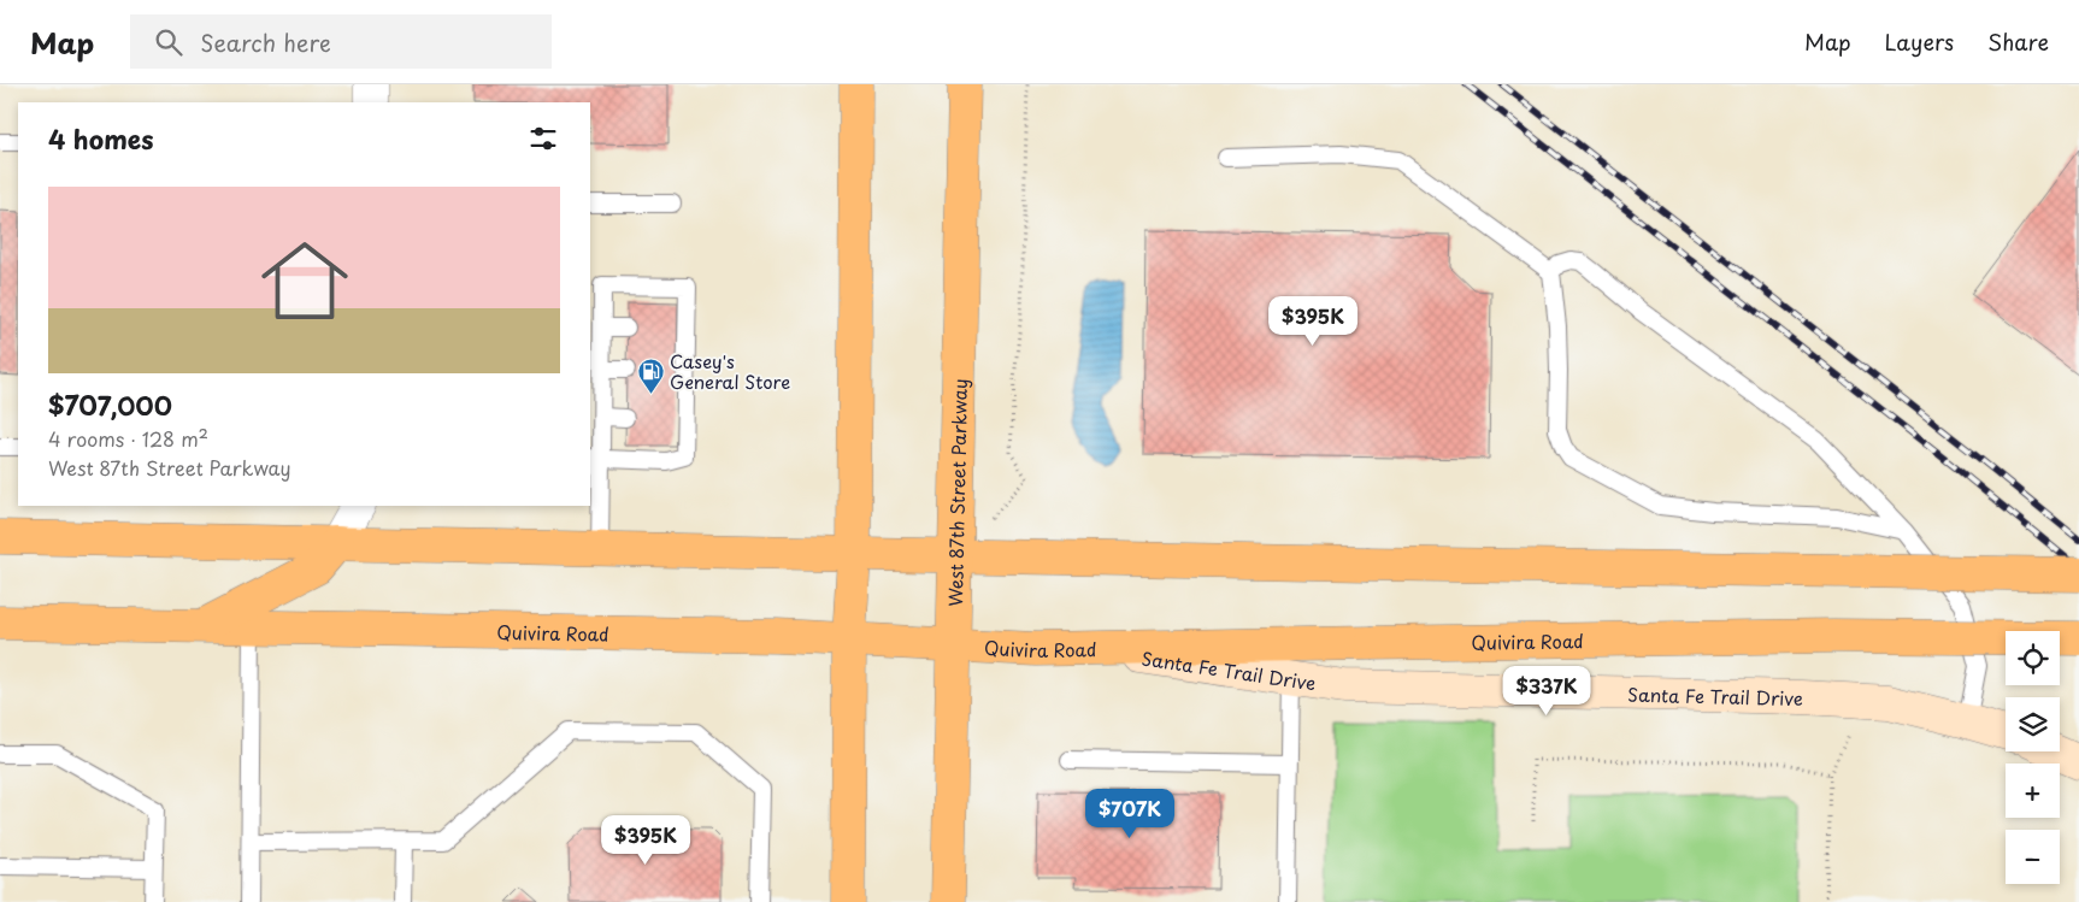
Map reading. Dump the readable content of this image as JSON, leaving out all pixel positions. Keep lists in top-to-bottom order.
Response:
{
  "streets": {
    "main road": ["West 87th Street Parkway", "Quivira Road", "Santa Fe Trail Drive"]
  },
  "crossings": [
    ["West 87th Street Parkway", "Quivira Road"],
    ["Quivira Road", "Santa Fe Trail Drive"]
  ],
  "places": {
    "fuel station": ["Casey's General Store"]
  },
  "page": {
    "header": "Map",
    "search": "Search here",
    "nav": ["Map", "Layers", "Share"],
    "heading": "4 homes",
    "list": [
      {
        "name": "$707,000",
        "note": "4 rooms · 128 m² · West 87th Street Parkway"
      }
    ],
    "price": [
      "$395K",
      "$337K",
      "$707K",
      "$395K"
    ],
    "map_buttons": ["+", "−"]
  }
}
